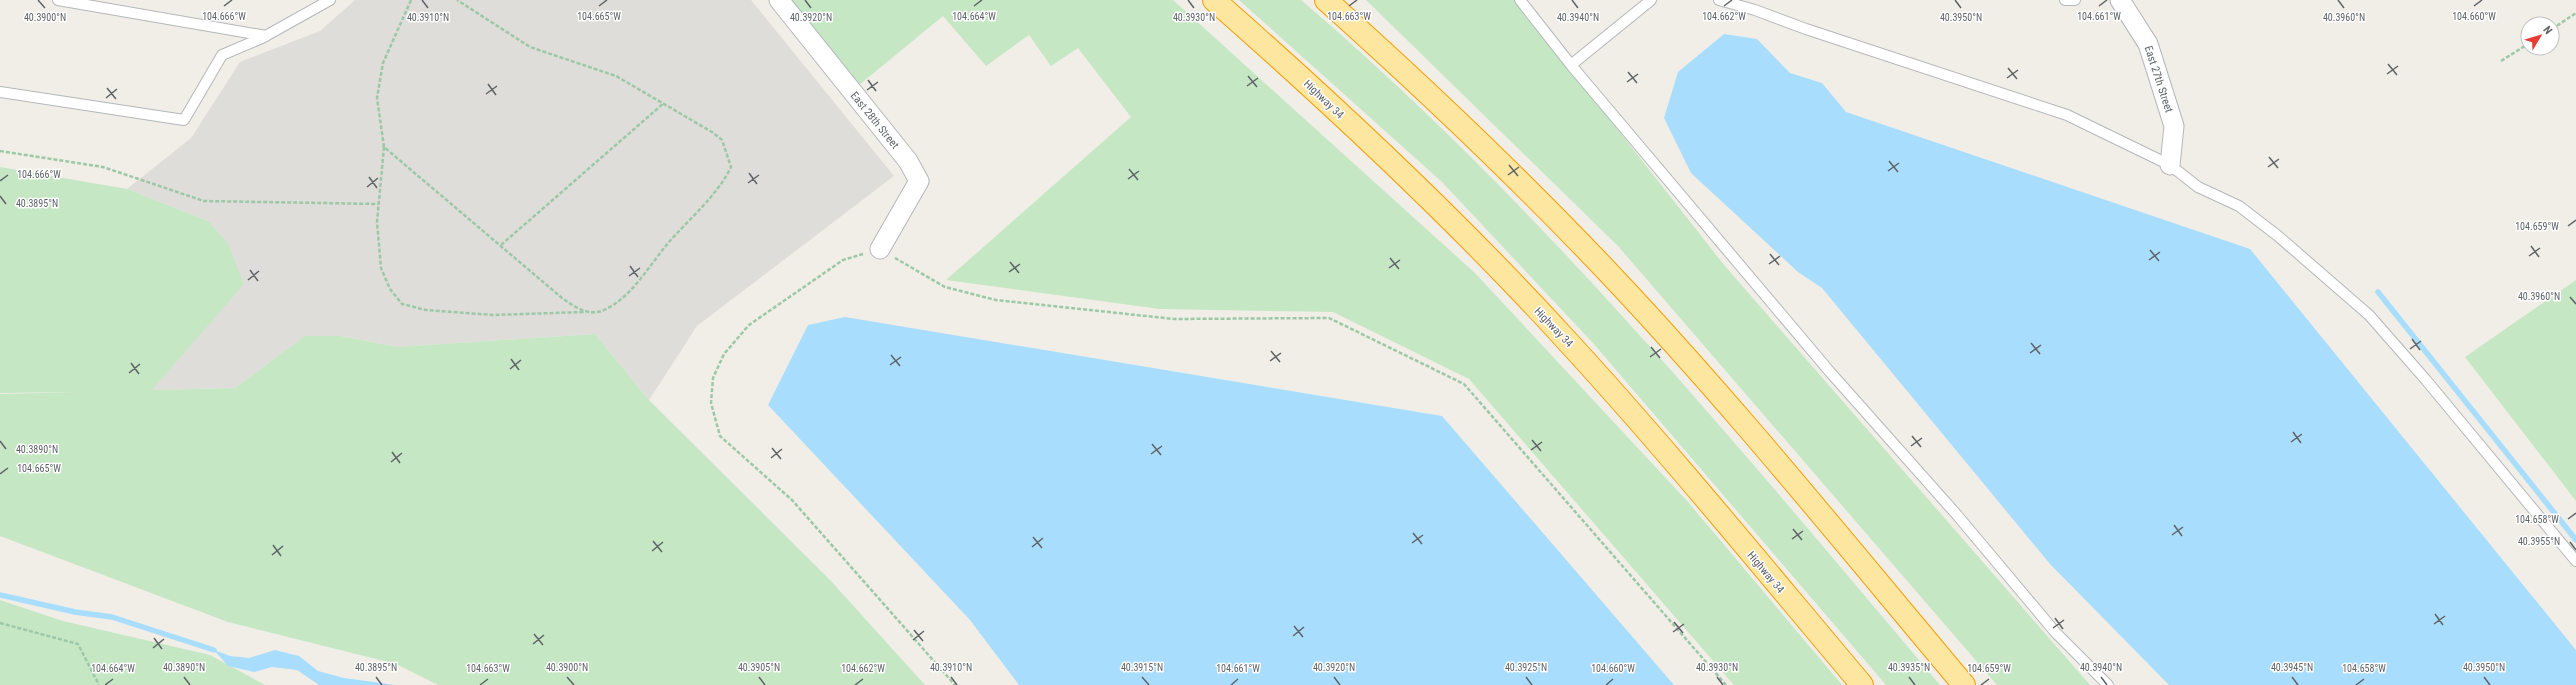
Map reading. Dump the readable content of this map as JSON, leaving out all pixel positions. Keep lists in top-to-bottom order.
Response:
{
  "streets": {
    "highway": ["Highway 34"],
    "street": ["East 27th Street", "East 28th Street"]
  },
  "north": "top right",
  "coordinates": [
    "104.666°W",
    "104.665°W",
    "104.664°W",
    "104.663°W",
    "104.662°W",
    "104.661°W",
    "104.660°W",
    "40.3950°N",
    "40.3960°N",
    "40.3900°N",
    "40.3910°N",
    "40.3920°N",
    "40.3930°N",
    "40.3940°N",
    "40.3895°N",
    "104.659°W",
    "40.3890°N",
    "104.658°W",
    "40.3955°N",
    "40.3905°N",
    "40.3915°N",
    "40.3925°N",
    "40.3935°N",
    "40.3945°N"
  ]
}
